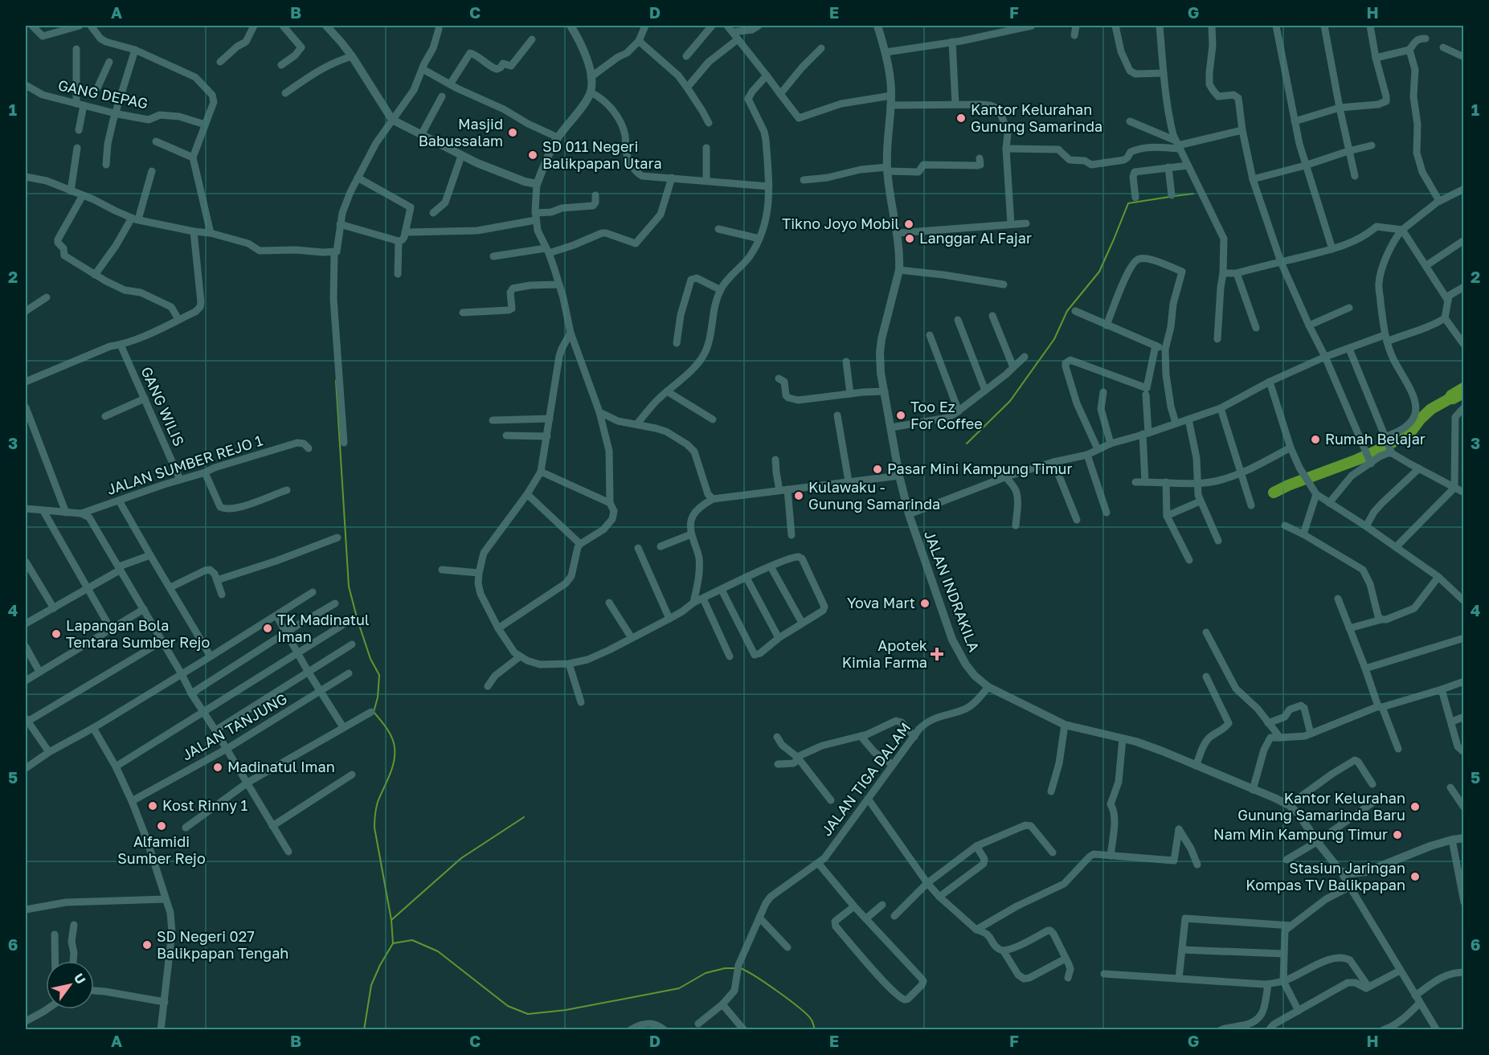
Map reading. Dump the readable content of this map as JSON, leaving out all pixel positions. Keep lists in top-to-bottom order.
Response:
{
  "streets": {
    "street": [
      "GANG DEPAG",
      "GANG WILIS",
      "JALAN SUMBER REJO 1",
      "JALAN INDRAKILA",
      "JALAN TANJUNG",
      "JALAN TIGA DALAM"
    ]
  },
  "crossings": [
    ["GANG WILIS", "JALAN SUMBER REJO 1"],
    ["JALAN INDRAKILA", "JALAN TIGA DALAM"]
  ],
  "places": {
    "other": [
      "Kantor Kelurahan Gunung Samarinda",
      "Masjid Babussalam",
      "SD 011 Negeri Balikpapan Utara",
      "Tikno Joyo Mobil",
      "Langgar Al Fajar",
      "Too Ez For Coffee",
      "Rumah Belajar",
      "Pasar Mini Kampung Timur",
      "Kulawaku - Gunung Samarinda",
      "Yova Mart",
      "TK Madinatul Iman",
      "Lapangan Bola Tentara Sumber Rejo",
      "Madinatul Iman",
      "Kost Rinny 1",
      "Kantor Kelurahan Gunung Samarinda Baru",
      "Alfamidi Sumber Rejo",
      "Nam Min Kampung Timur",
      "Stasiun Jaringan Kompas TV Balikpapan",
      "SD Negeri 027 Balikpapan Tengah"
    ],
    "health": ["Apotek Kimia Farma"]
  },
  "north": "top right",
  "grid": {
    "columns": [
      "A",
      "B",
      "C",
      "D",
      "E",
      "F",
      "G",
      "H"
    ],
    "rows": [
      "1",
      "2",
      "3",
      "4",
      "5",
      "6"
    ]
  }
}
